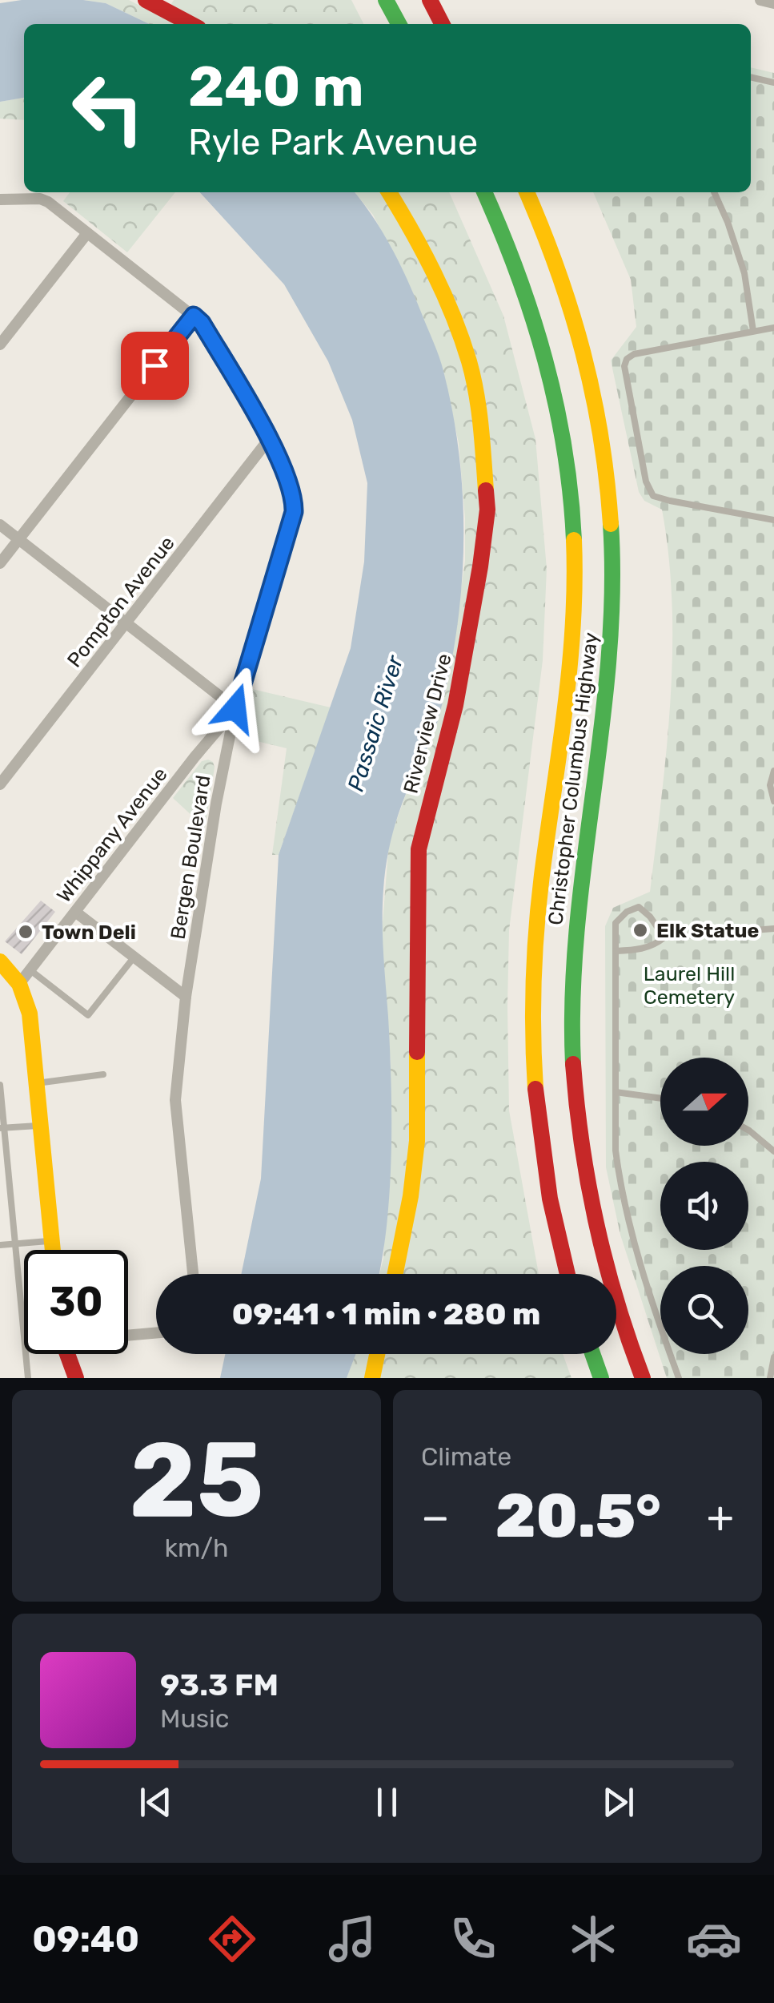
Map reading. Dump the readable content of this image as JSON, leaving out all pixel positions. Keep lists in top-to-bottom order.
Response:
{
  "streets": {
    "main road": ["Riverview Drive", "Christopher Columbus Highway"],
    "street": ["Pompton Avenue", "Whippany Avenue", "Bergen Boulevard"]
  },
  "crossings": [
    ["Pompton Avenue", "Bergen Boulevard"],
    ["Whippany Avenue", "Bergen Boulevard"]
  ],
  "water": ["Passaic River"],
  "parks": ["Laurel Hill Cemetery"],
  "places": ["Elk Statue", "Town Deli"],
  "north": "right",
  "page": {
    "turn": ["240 m", "Ryle Park Avenue"],
    "limit": "30",
    "trip": "09:41 · 1 min · 280 m",
    "tile": [
      ["25", "km/h"],
      "Climate"
    ],
    "heat": ["−", "20.5°", "+"],
    "song": ["93.3 FM", "Music"],
    "tabs": "09:40"
  }
}
